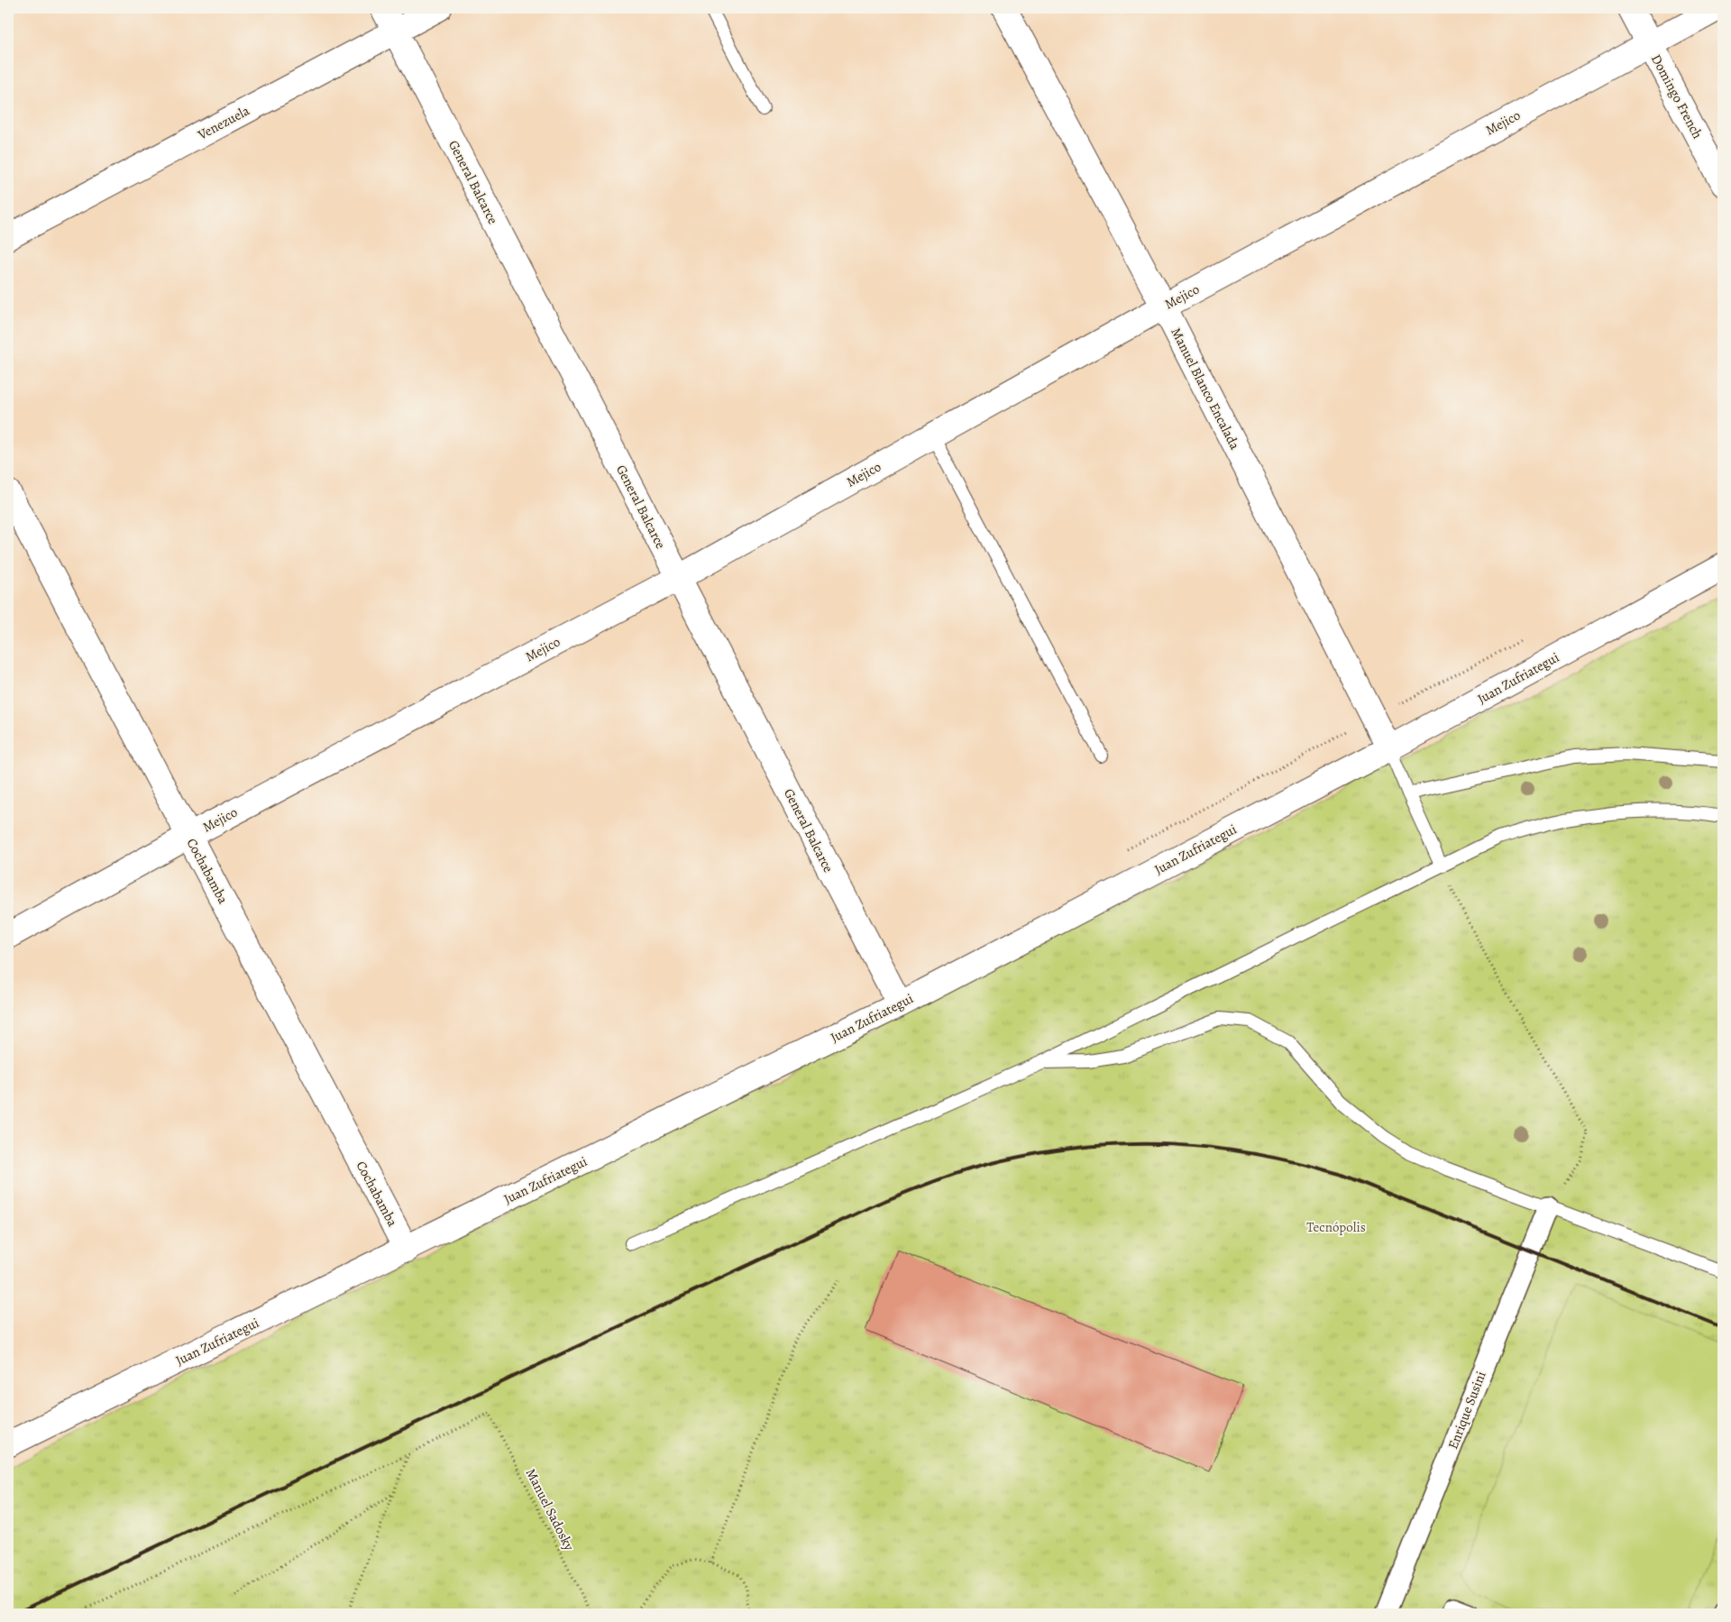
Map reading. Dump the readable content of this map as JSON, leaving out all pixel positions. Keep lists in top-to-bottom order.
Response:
{
  "streets": {
    "street": [
      "Domingo French",
      "Venezuela",
      "Mejico",
      "General Balcarce",
      "Manuel Blanco Encalada",
      "Juan Zufriategui",
      "Cochabamba",
      "Enrique Susini"
    ],
    "path": ["Manuel Sadosky"]
  },
  "crossings": [
    ["Domingo French", "Mejico"],
    ["Venezuela", "General Balcarce"],
    ["Mejico", "General Balcarce"],
    ["Mejico", "Manuel Blanco Encalada"],
    ["Mejico", "Cochabamba"],
    ["General Balcarce", "Juan Zufriategui"],
    ["Manuel Blanco Encalada", "Juan Zufriategui"],
    ["Juan Zufriategui", "Cochabamba"]
  ],
  "parks": ["Tecnópolis"]
}
